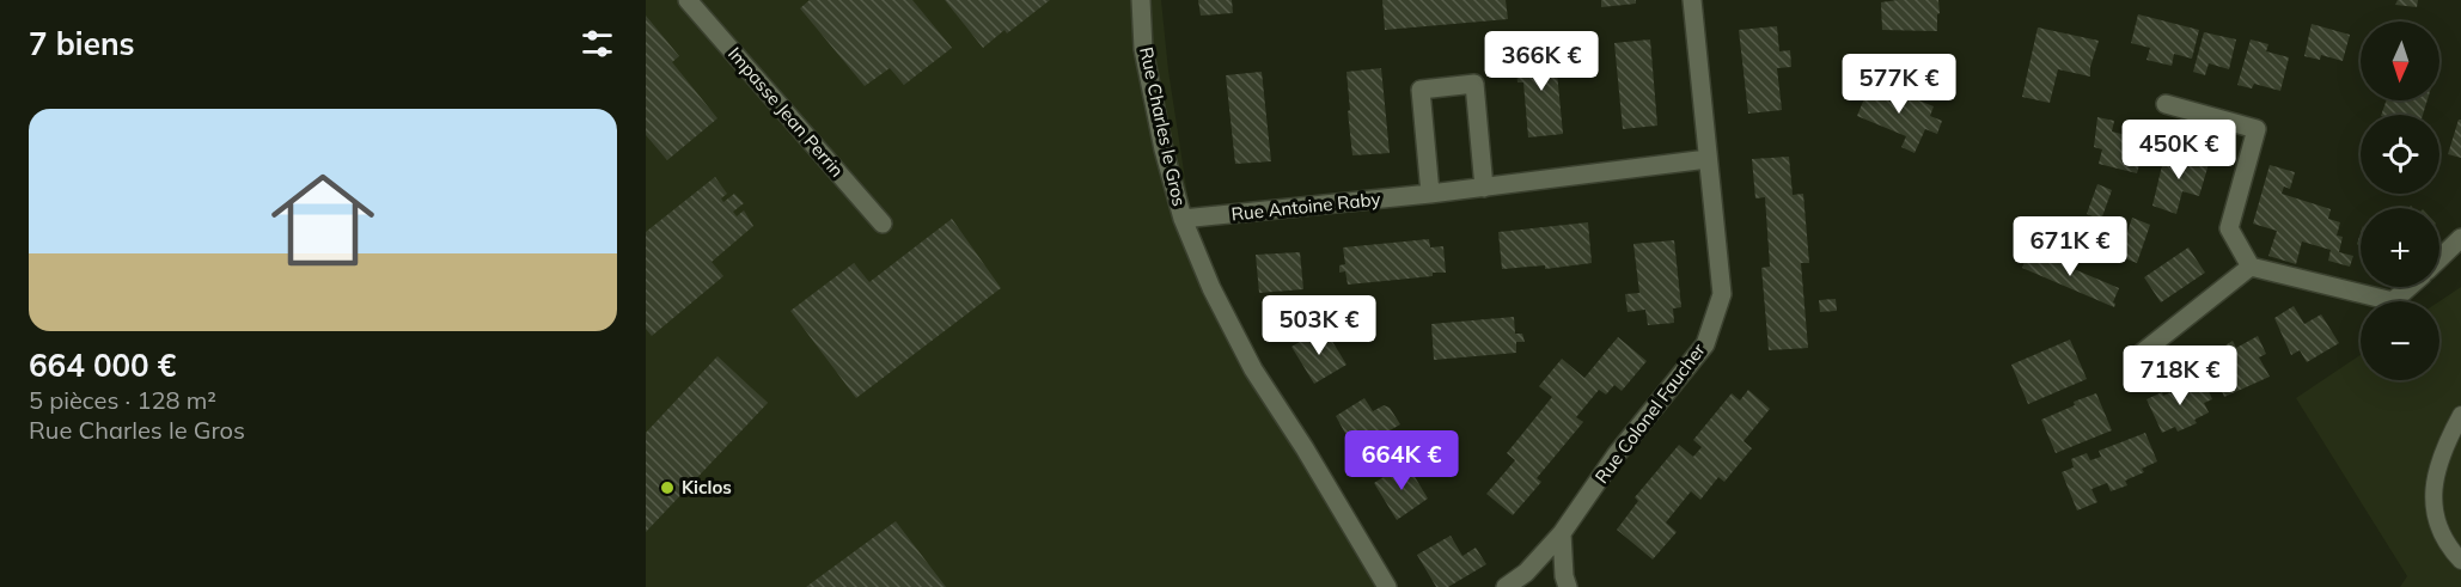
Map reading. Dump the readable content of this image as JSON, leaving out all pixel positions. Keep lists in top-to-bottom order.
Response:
{
  "streets": {
    "street": [
      "Impasse Jean Perrin",
      "Rue Charles le Gros",
      "Rue Antoine Raby",
      "Rue Colonel Faucher"
    ]
  },
  "crossings": [
    ["Rue Charles le Gros", "Rue Antoine Raby"],
    ["Rue Antoine Raby", "Rue Colonel Faucher"]
  ],
  "places": ["Kiclos"],
  "north": "bottom",
  "page": {
    "heading": "7 biens",
    "map_buttons": ["+", "−"],
    "price": [
      "366K €",
      "577K €",
      "450K €",
      "671K €",
      "503K €",
      "718K €",
      "664K €"
    ],
    "list": [
      {
        "name": "664 000 €",
        "note": "5 pièces · 128 m² · Rue Charles le Gros"
      }
    ]
  }
}
